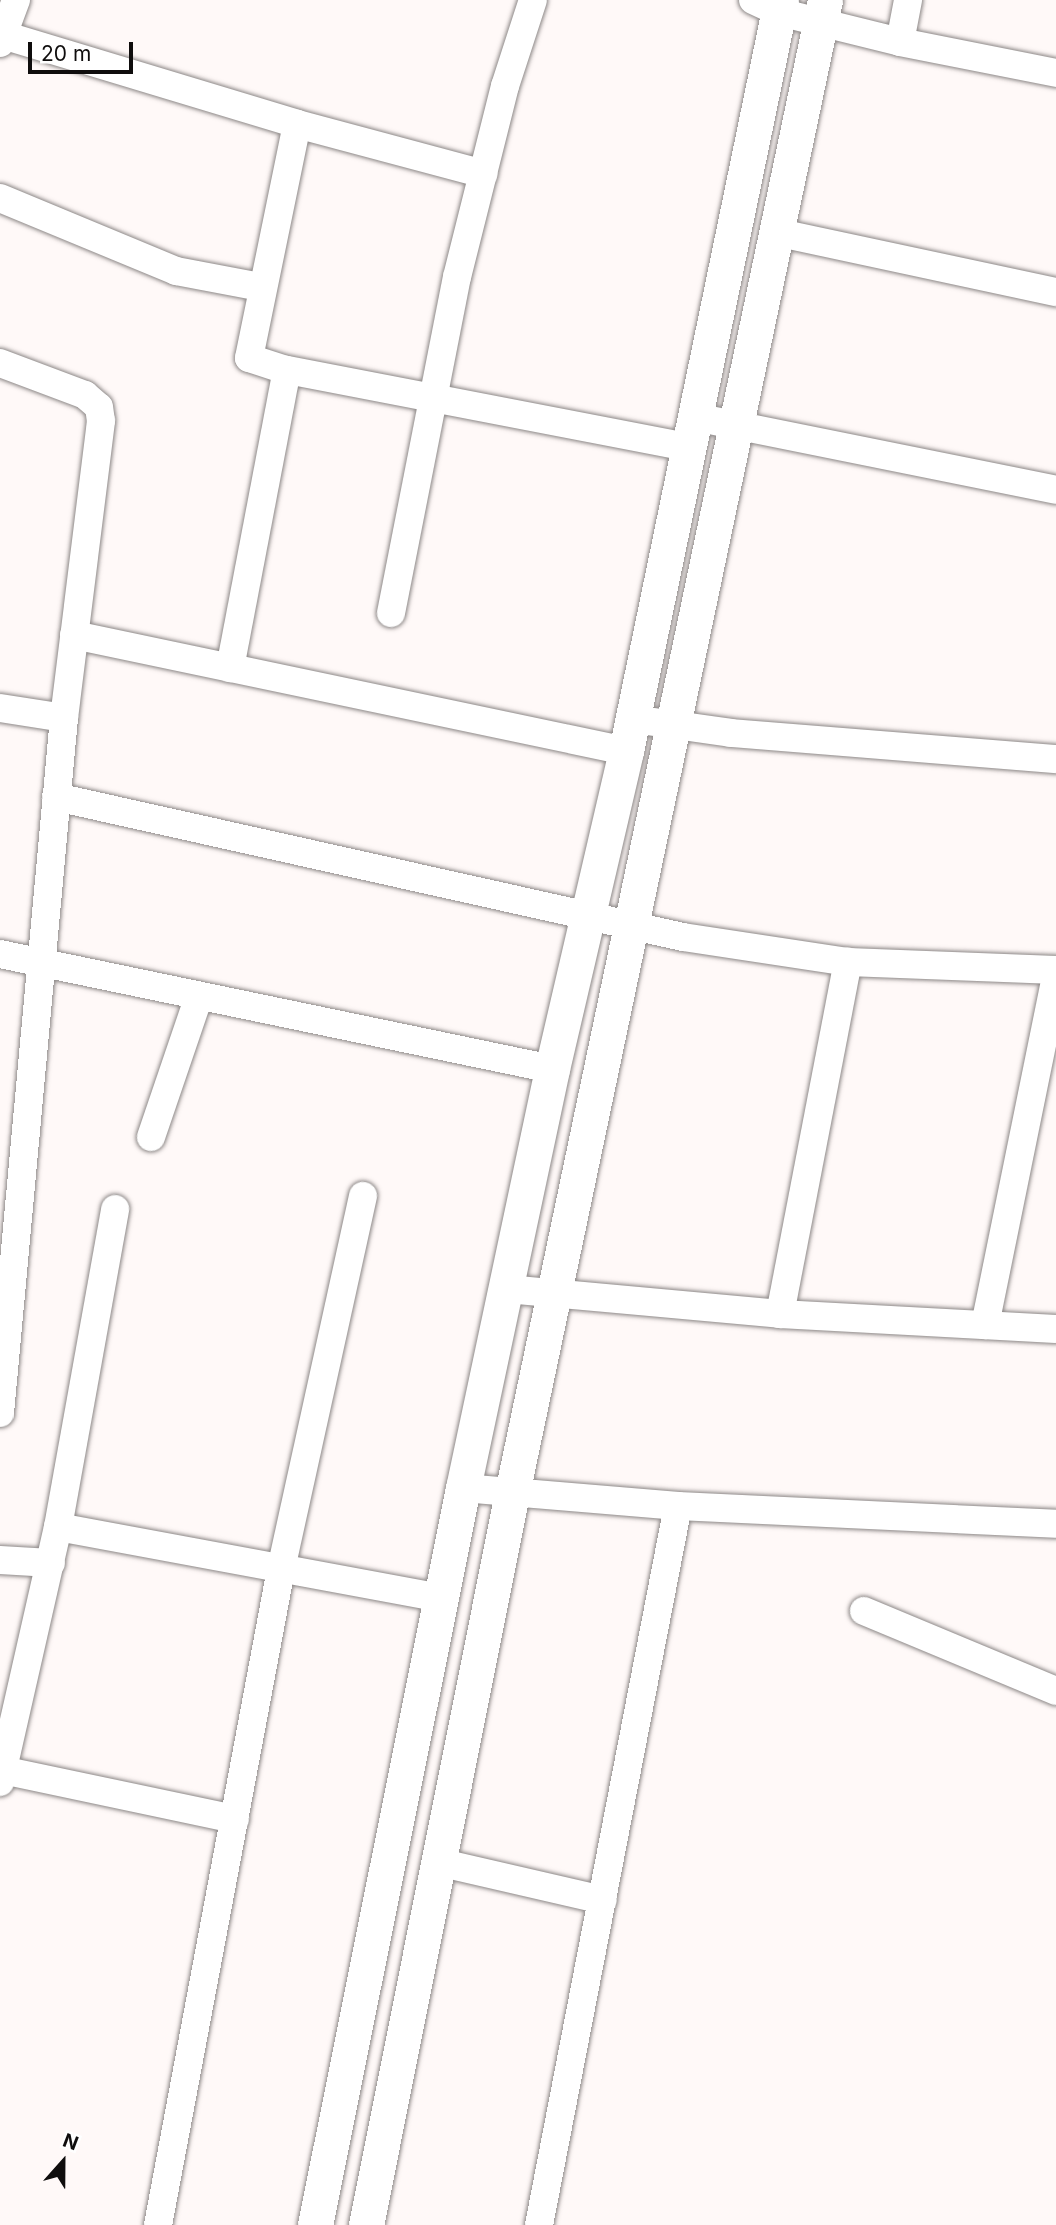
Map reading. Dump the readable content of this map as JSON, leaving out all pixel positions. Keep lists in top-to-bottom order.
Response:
{
  "scale_bar": "20 m",
  "north": "top"
}
